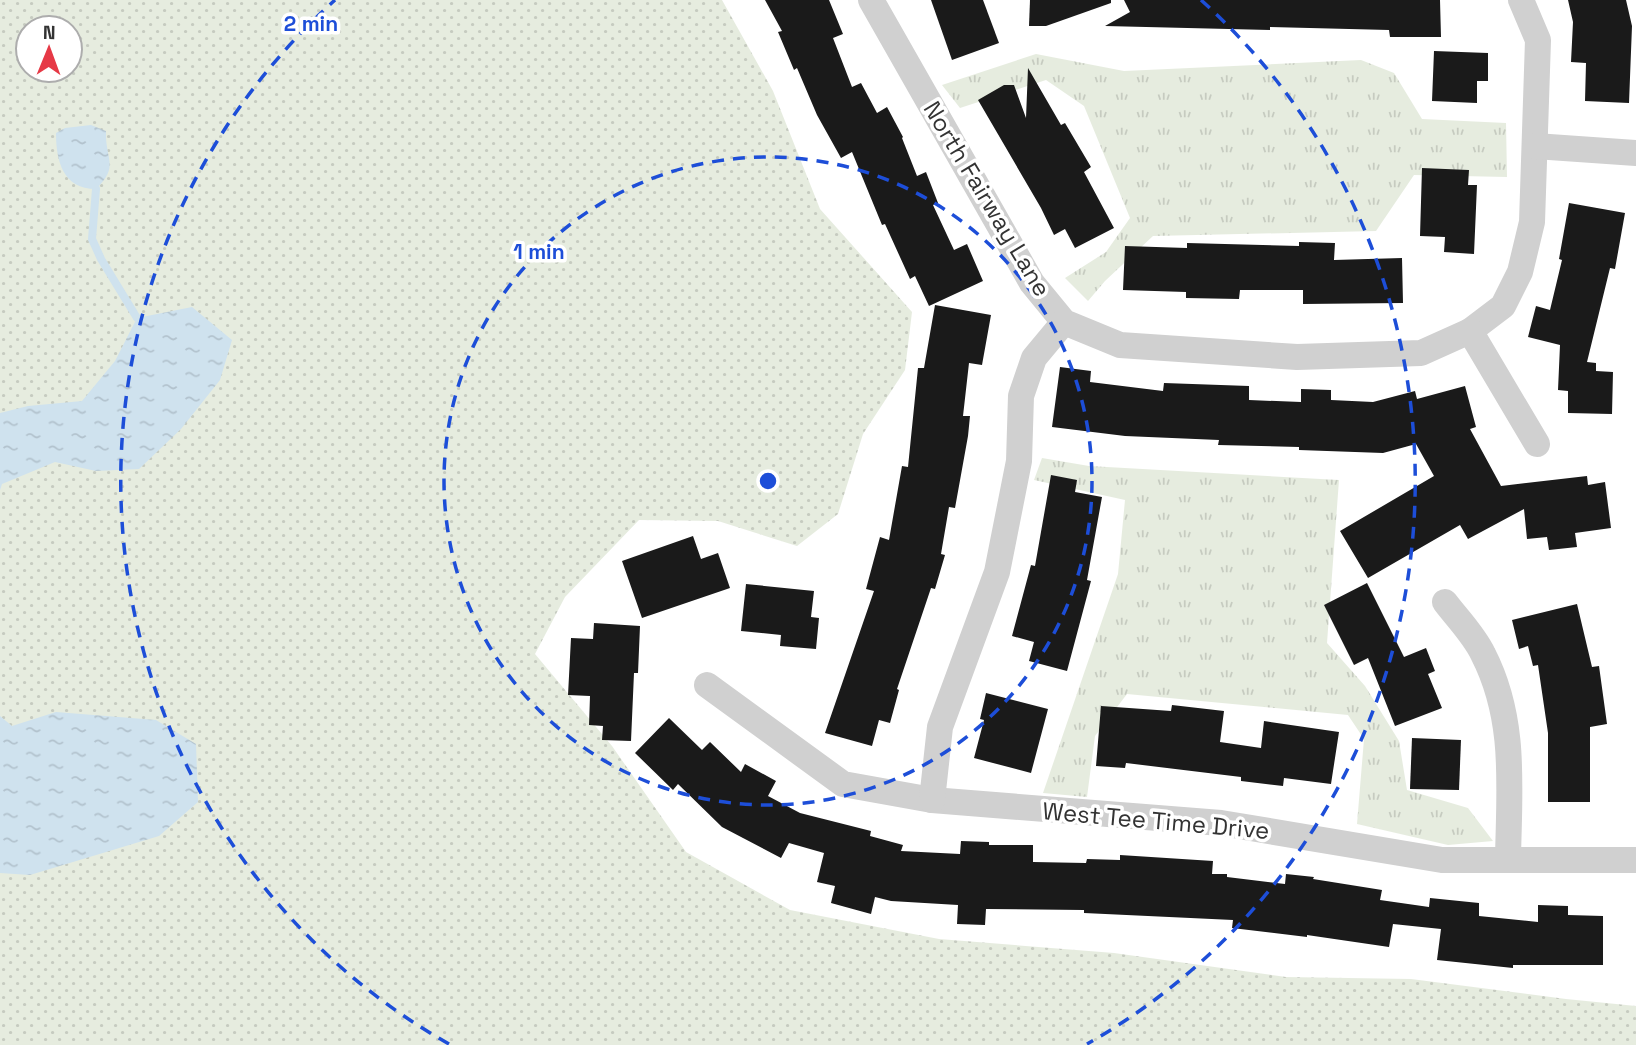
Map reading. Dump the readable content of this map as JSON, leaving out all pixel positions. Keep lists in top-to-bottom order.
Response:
{
  "streets": {
    "street": ["North Fairway Lane", "West Tee Time Drive"]
  },
  "crossings": [
    ["North Fairway Lane", "West Tee Time Drive"]
  ],
  "north": "top",
  "rings": ["2 min", "1 min"]
}
